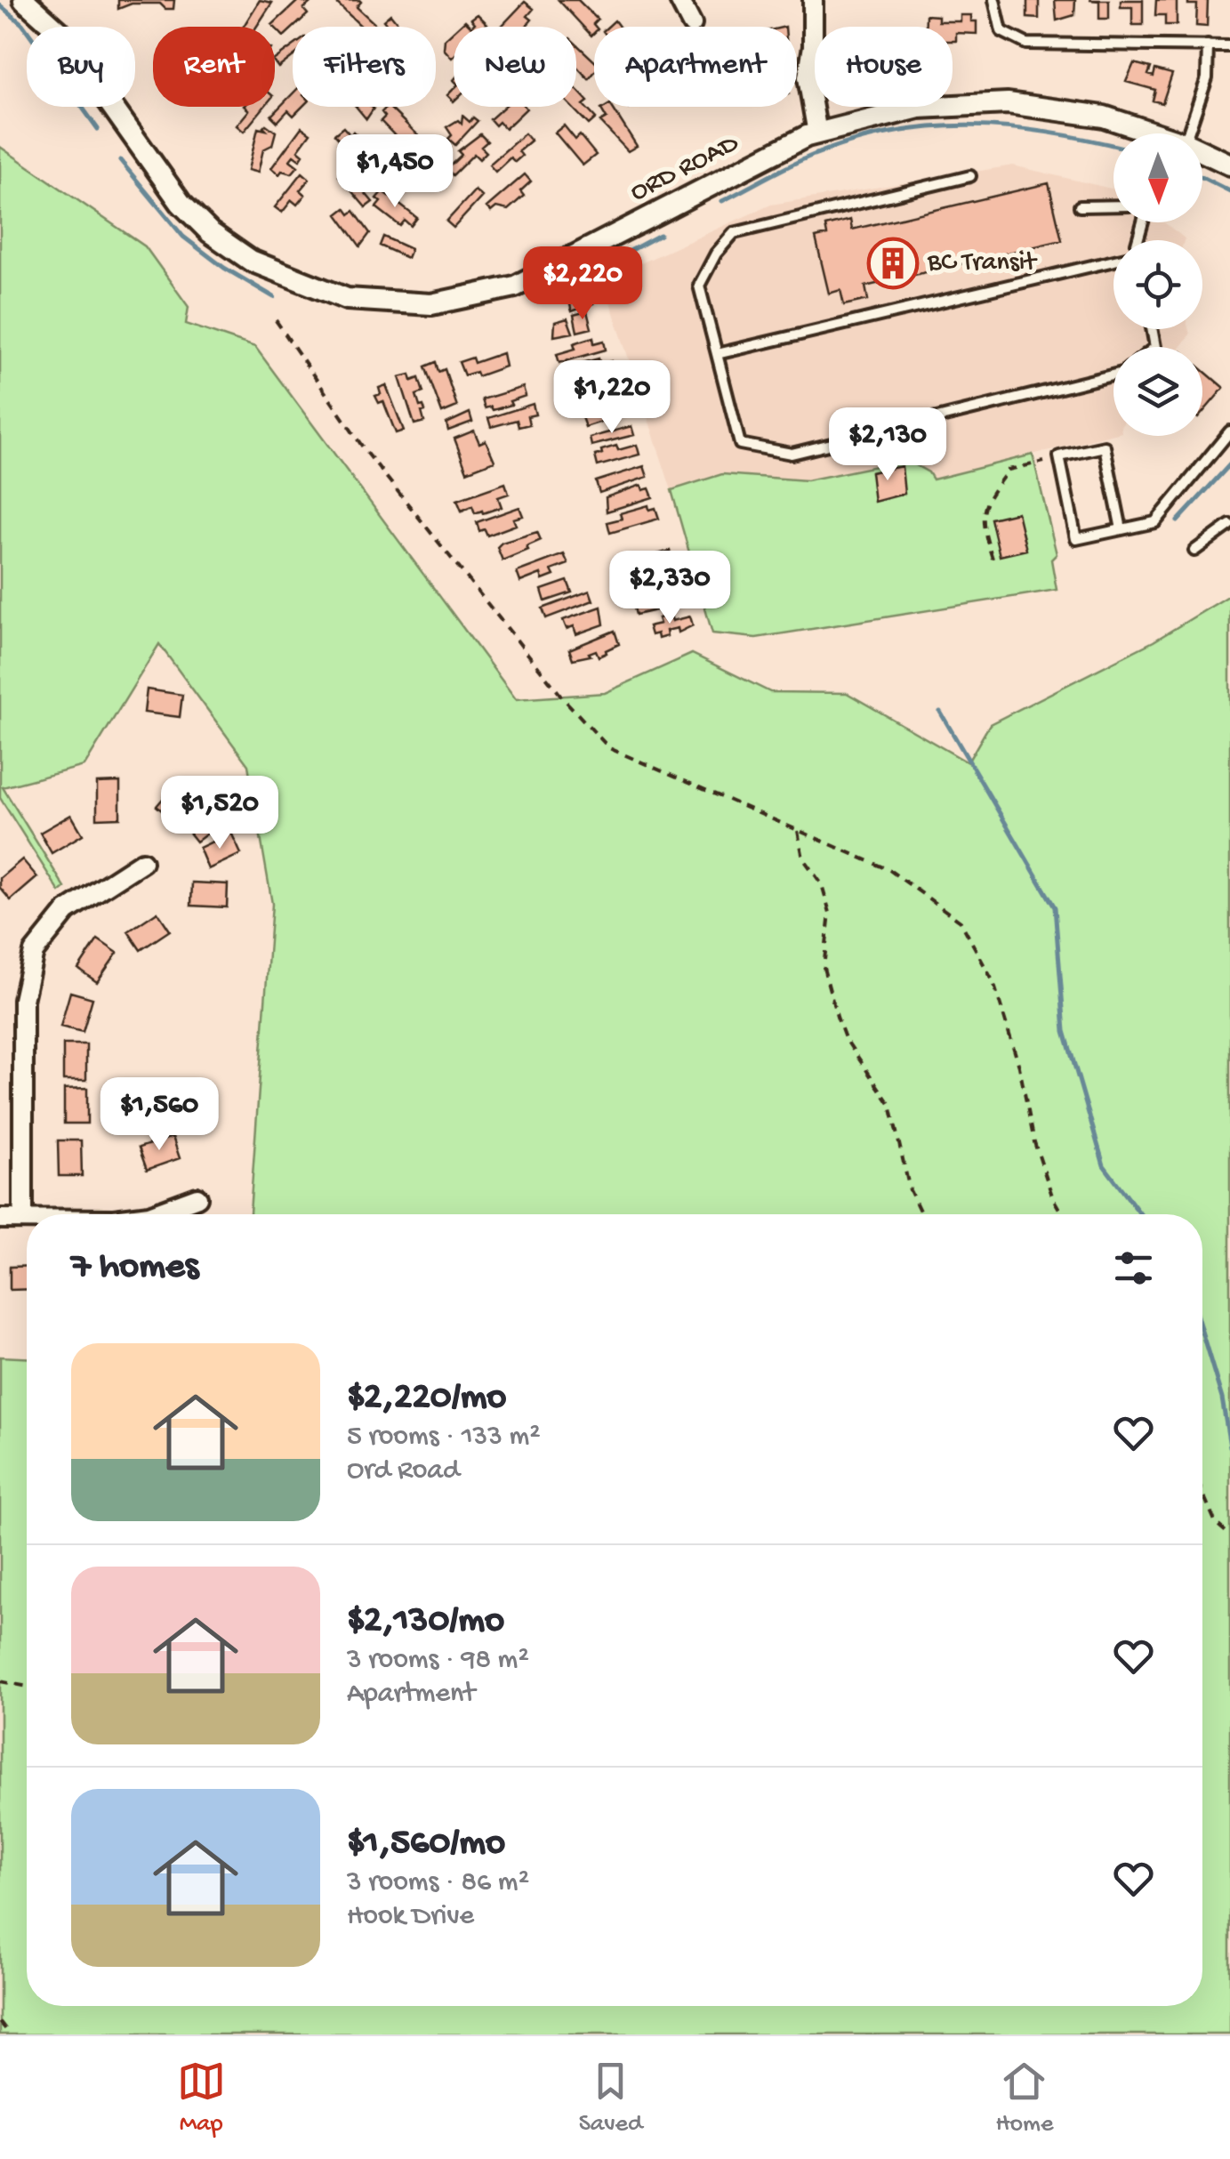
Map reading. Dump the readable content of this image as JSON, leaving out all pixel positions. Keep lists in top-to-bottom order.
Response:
{
  "streets": {
    "street": ["ORD ROAD"]
  },
  "places": {
    "building": ["BC Transit"]
  },
  "north": "bottom",
  "page": {
    "chip": [
      "Buy",
      "Rent",
      "Filters",
      "New",
      "Apartment",
      "House"
    ],
    "price": [
      "$1,450",
      "$2,220",
      "$1,220",
      "$2,130",
      "$2,330",
      "$1,520",
      "$1,560"
    ],
    "heading": "7 homes",
    "list": [
      {
        "name": "$2,220/mo",
        "note": "5 rooms · 133 m² · Ord Road"
      },
      {
        "name": "$2,130/mo",
        "note": "3 rooms · 98 m² · Apartment"
      },
      {
        "name": "$1,560/mo",
        "note": "3 rooms · 86 m² · Hook Drive"
      }
    ],
    "tabs": ["Map", "Saved", "Home"]
  }
}
